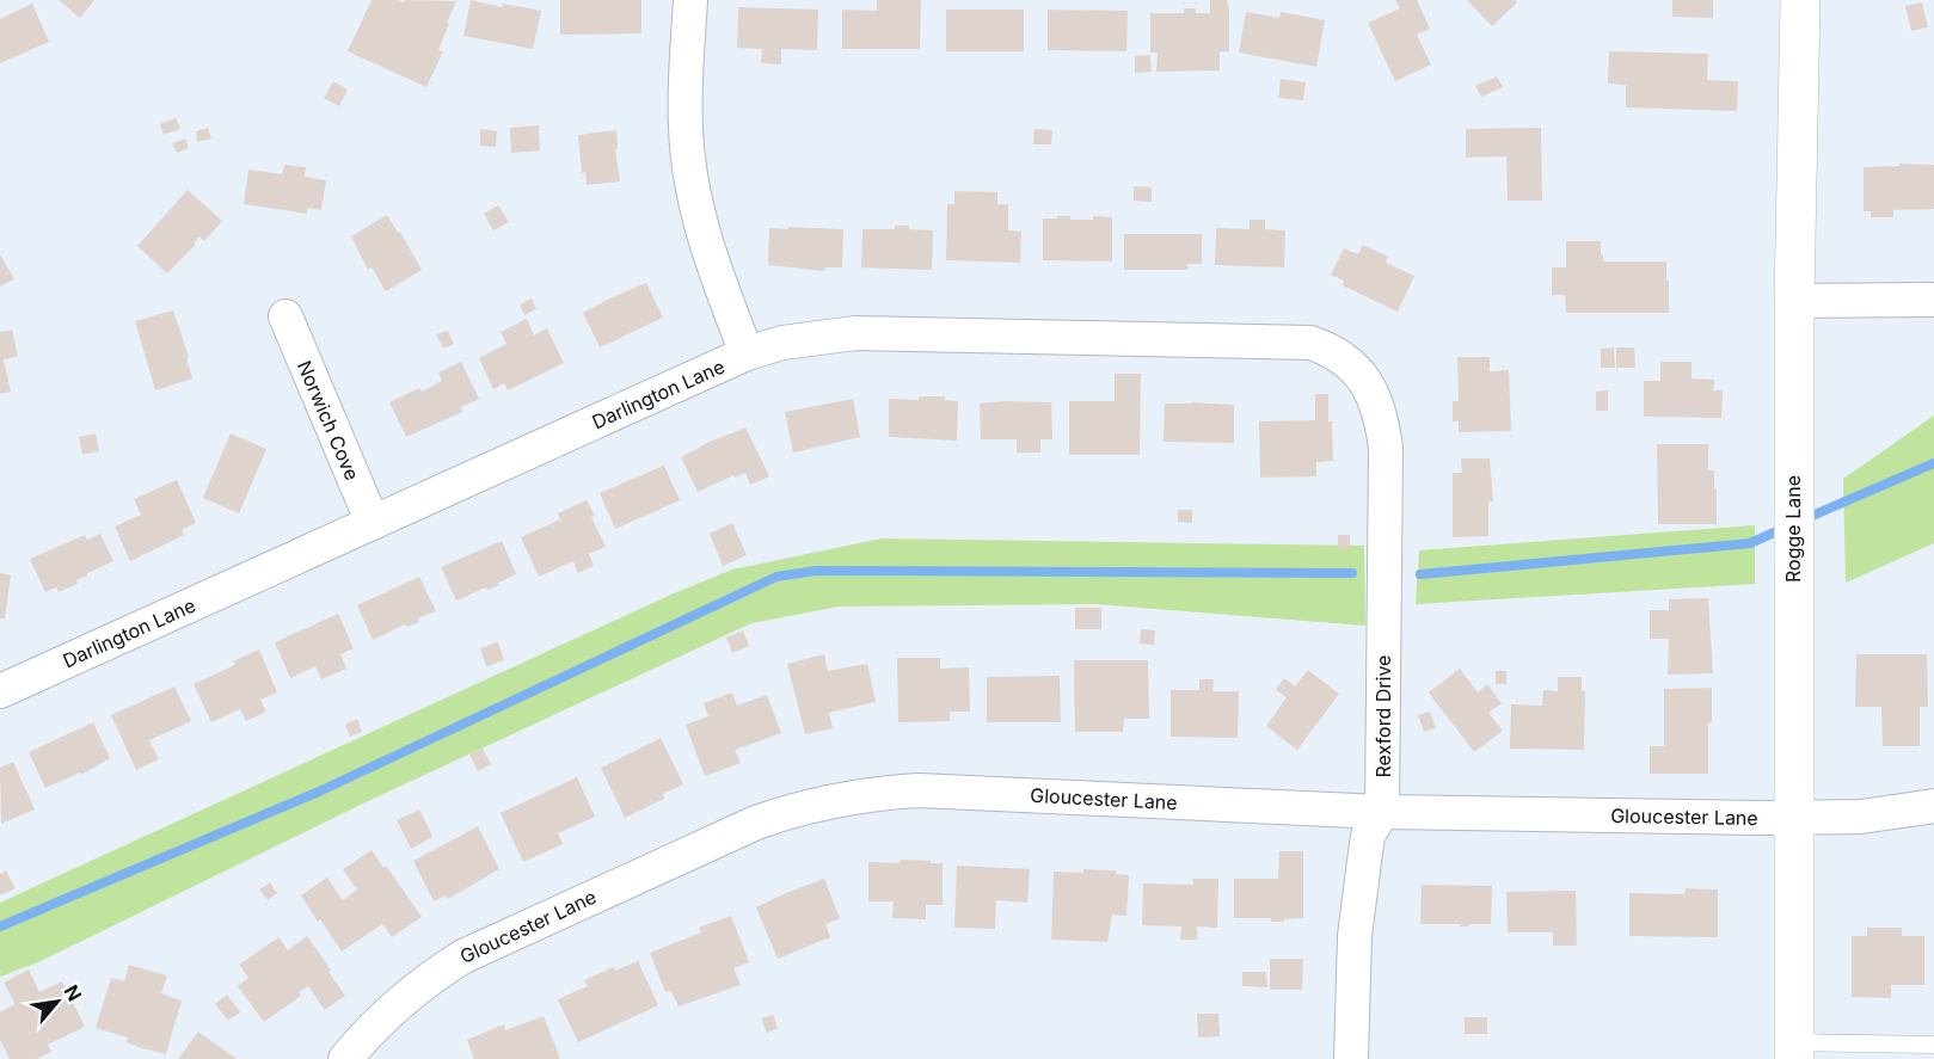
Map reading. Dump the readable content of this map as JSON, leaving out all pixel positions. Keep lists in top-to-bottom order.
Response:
{
  "streets": {
    "street": [
      "Darlington Lane",
      "Norwich Cove",
      "Rogge Lane",
      "Rexford Drive",
      "Gloucester Lane"
    ]
  },
  "crossings": [
    ["Darlington Lane", "Norwich Cove"],
    ["Darlington Lane", "Rexford Drive"],
    ["Rogge Lane", "Gloucester Lane"],
    ["Rexford Drive", "Gloucester Lane"]
  ],
  "north": "top right"
}
